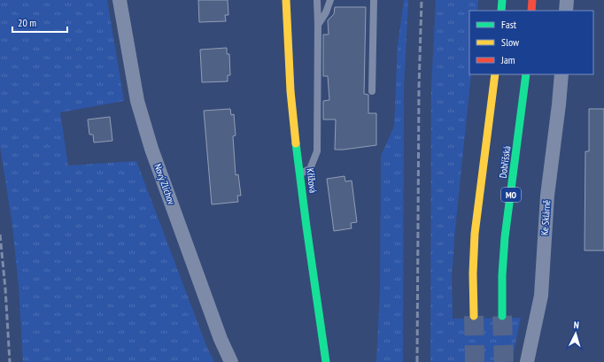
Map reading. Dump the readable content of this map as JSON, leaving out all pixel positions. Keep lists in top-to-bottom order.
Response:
{
  "streets": {
    "main road": ["Dobříšská", "Křížová", "MO"],
    "street": ["Nový Zlíchov", "Ke Sklárně"]
  },
  "legend": ["Fast", "Slow", "Jam"],
  "scale_bar": "20 m",
  "north": "top"
}
